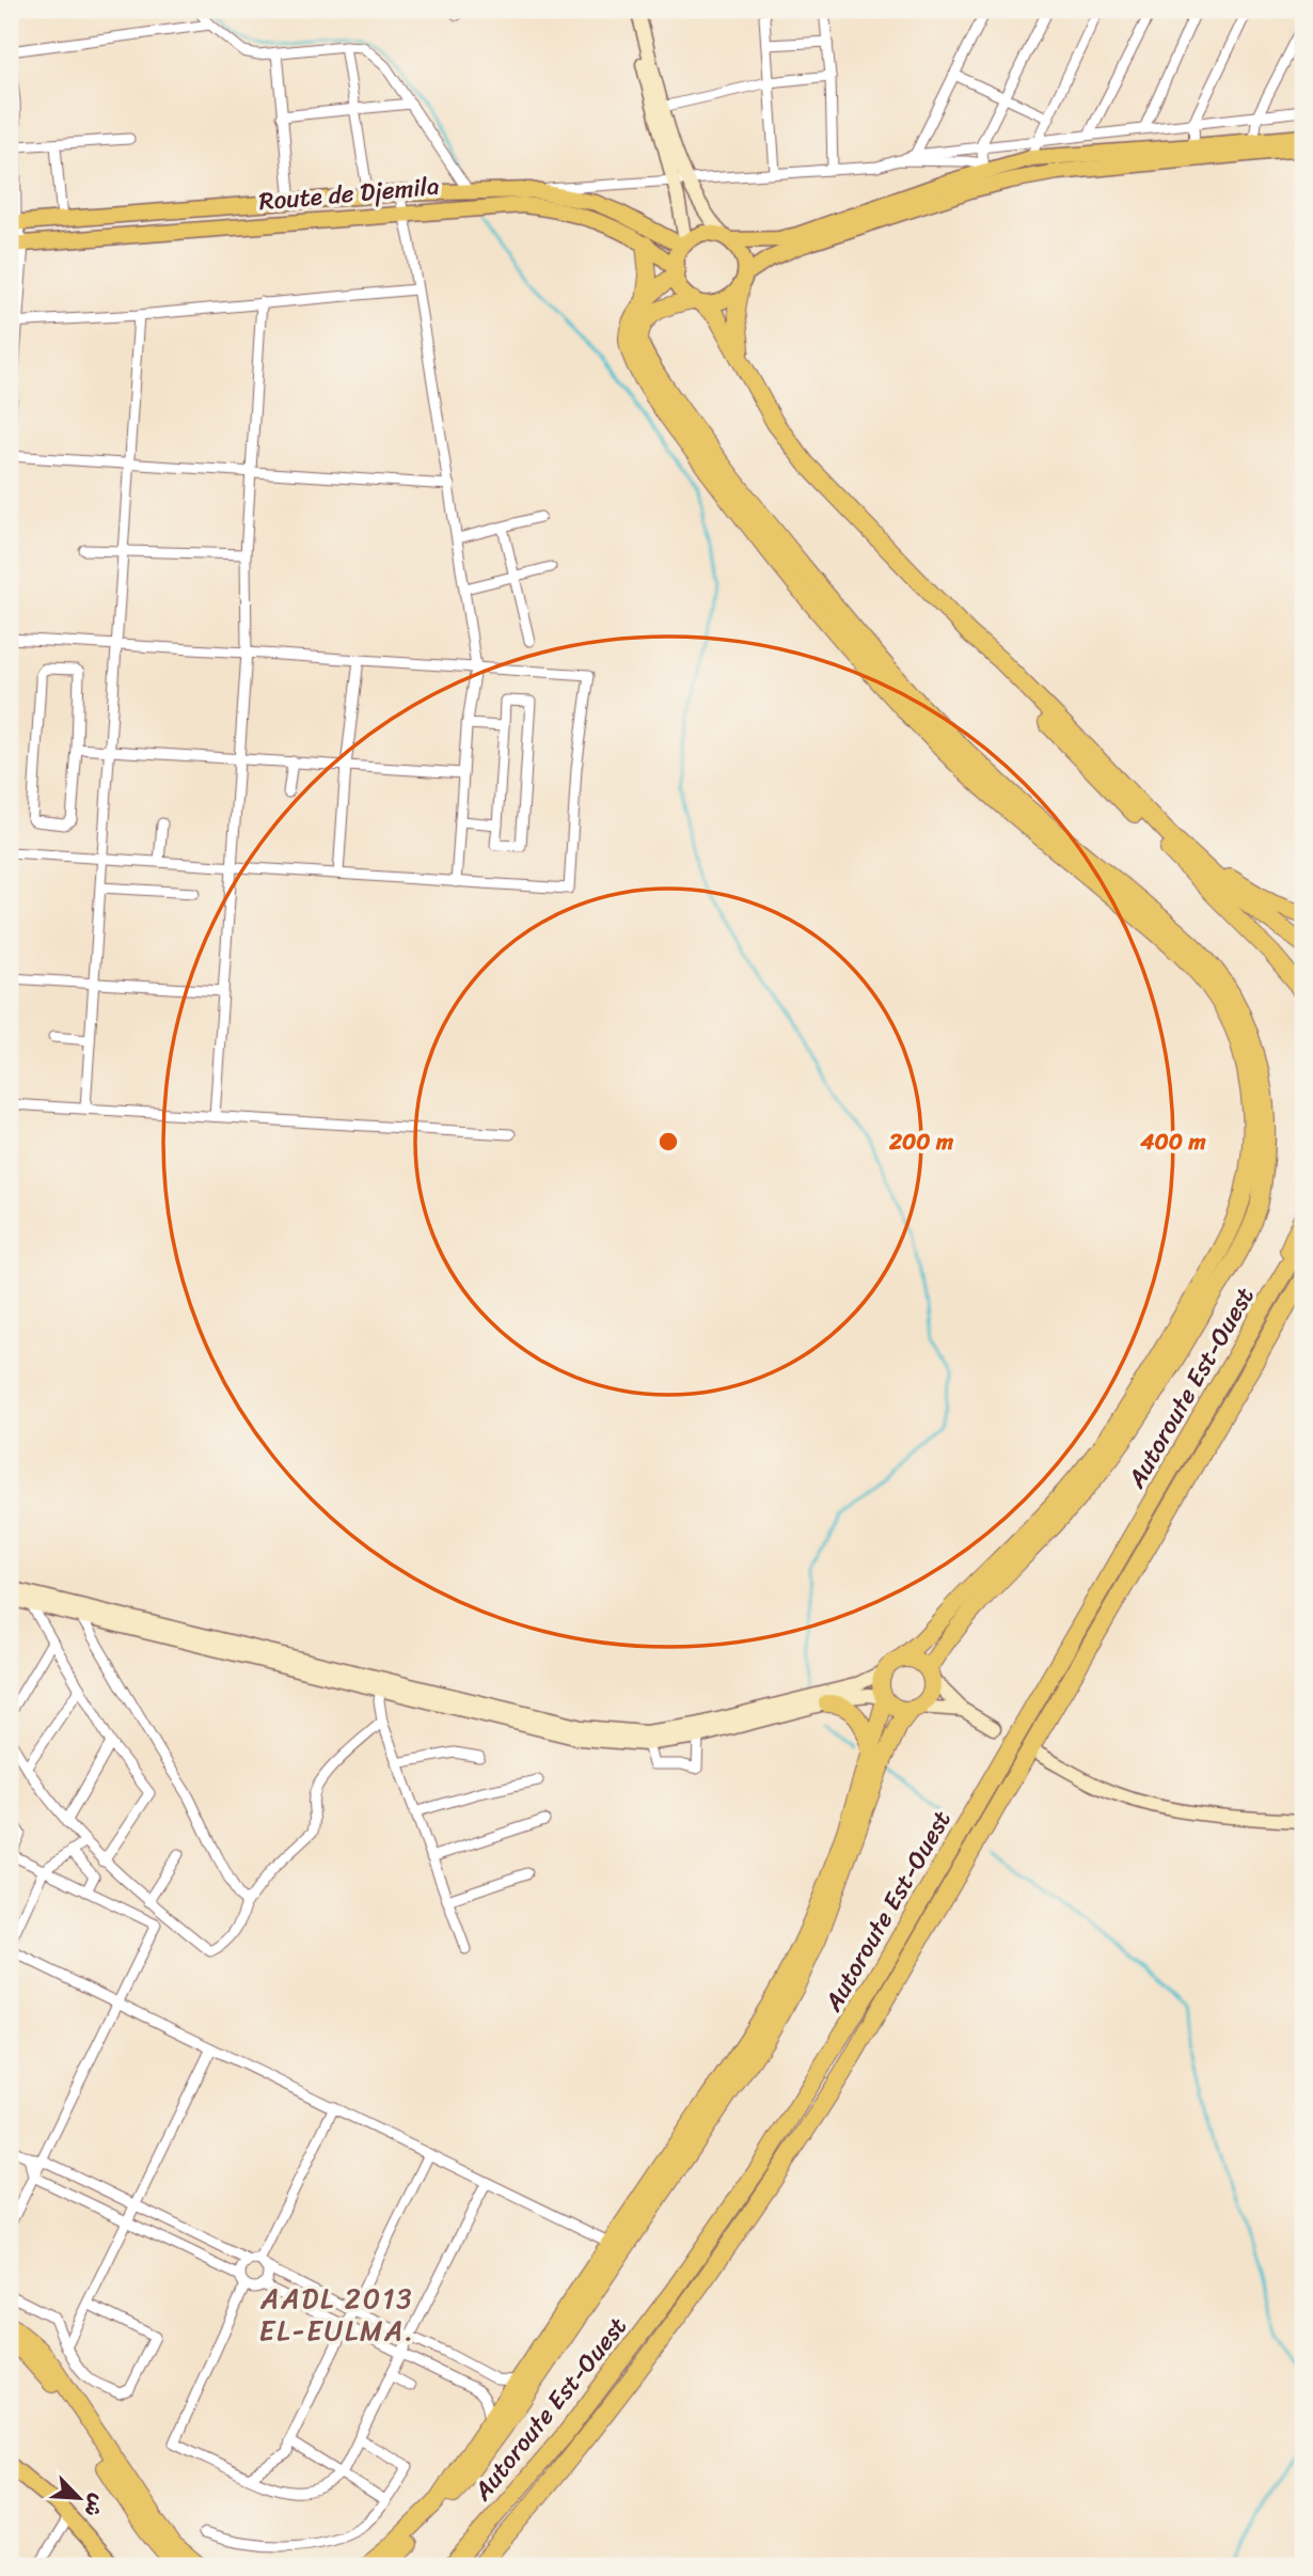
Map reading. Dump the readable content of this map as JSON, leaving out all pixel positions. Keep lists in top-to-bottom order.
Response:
{
  "streets": {
    "highway": ["Autoroute Est-Ouest"],
    "main road": ["Route de Djemila"]
  },
  "districts": ["AADL 2013 EL-EULMA."],
  "north": "bottom right",
  "rings": ["200 m", "400 m"]
}
